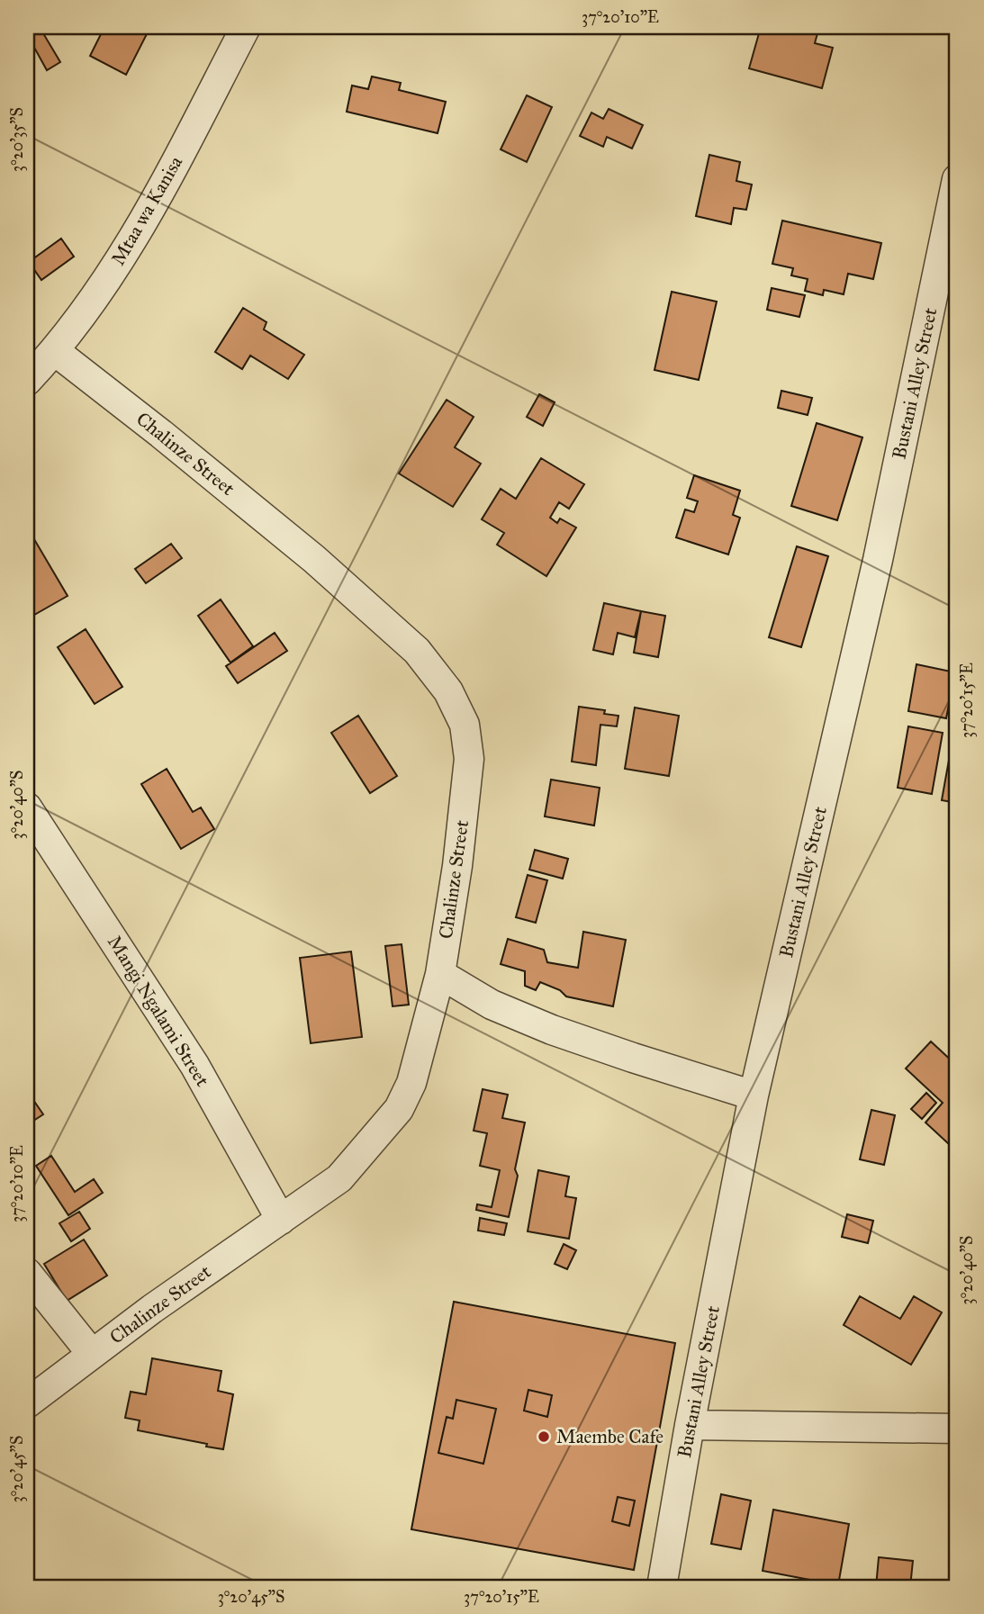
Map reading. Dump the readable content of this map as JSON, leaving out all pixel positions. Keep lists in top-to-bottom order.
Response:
{
  "streets": {
    "street": [
      "Mtaa wa Kanisa",
      "Bustani Alley Street",
      "Chalinze Street",
      "Mangi Ngalami Street"
    ]
  },
  "crossings": [
    ["Mtaa wa Kanisa", "Chalinze Street"],
    ["Chalinze Street", "Mangi Ngalami Street"]
  ],
  "places": ["Maembe Cafe"],
  "coordinates": [
    "37°20'10\"E",
    "3°20'35\"S",
    "37°20'15\"E",
    "3°20'40\"S",
    "3°20'45\"S"
  ]
}
